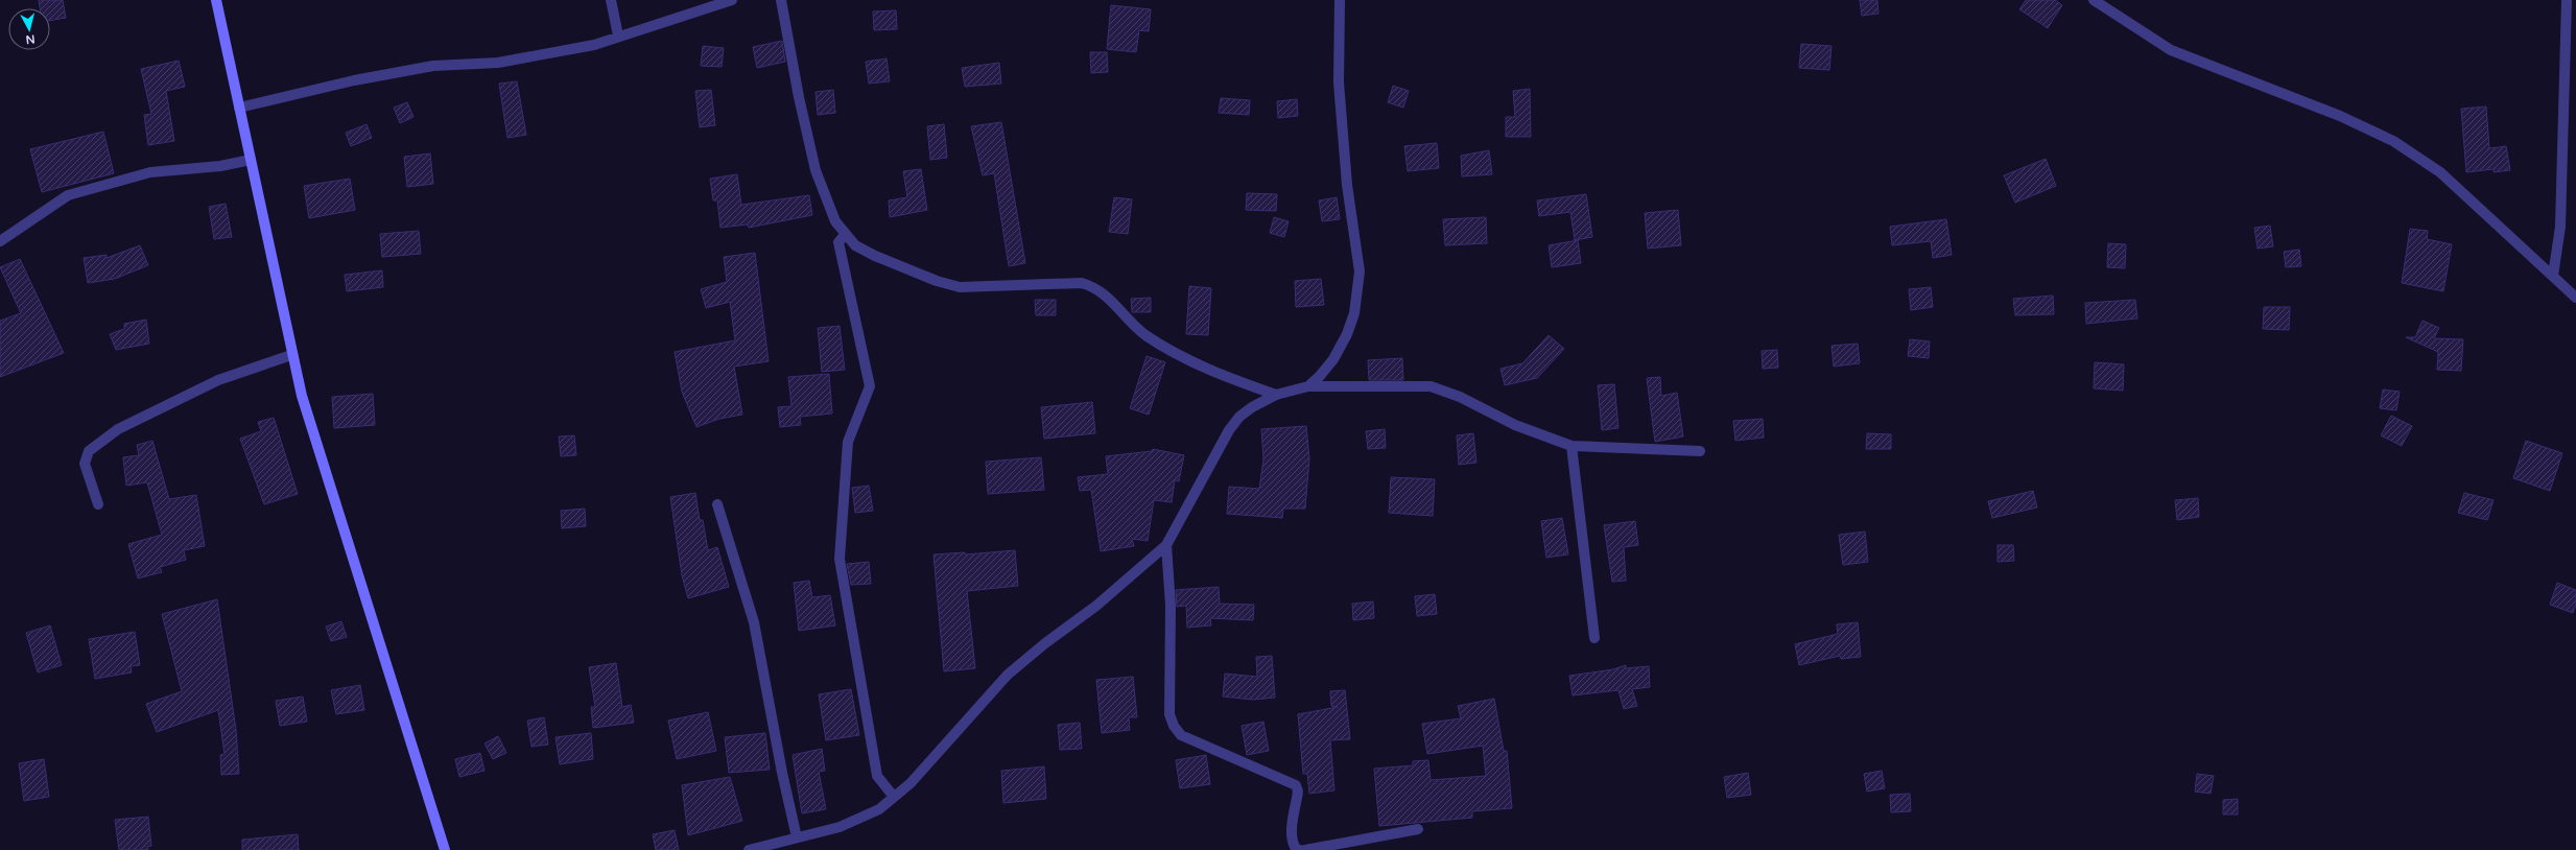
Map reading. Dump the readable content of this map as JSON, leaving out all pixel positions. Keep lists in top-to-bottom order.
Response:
{
  "north": "bottom"
}
